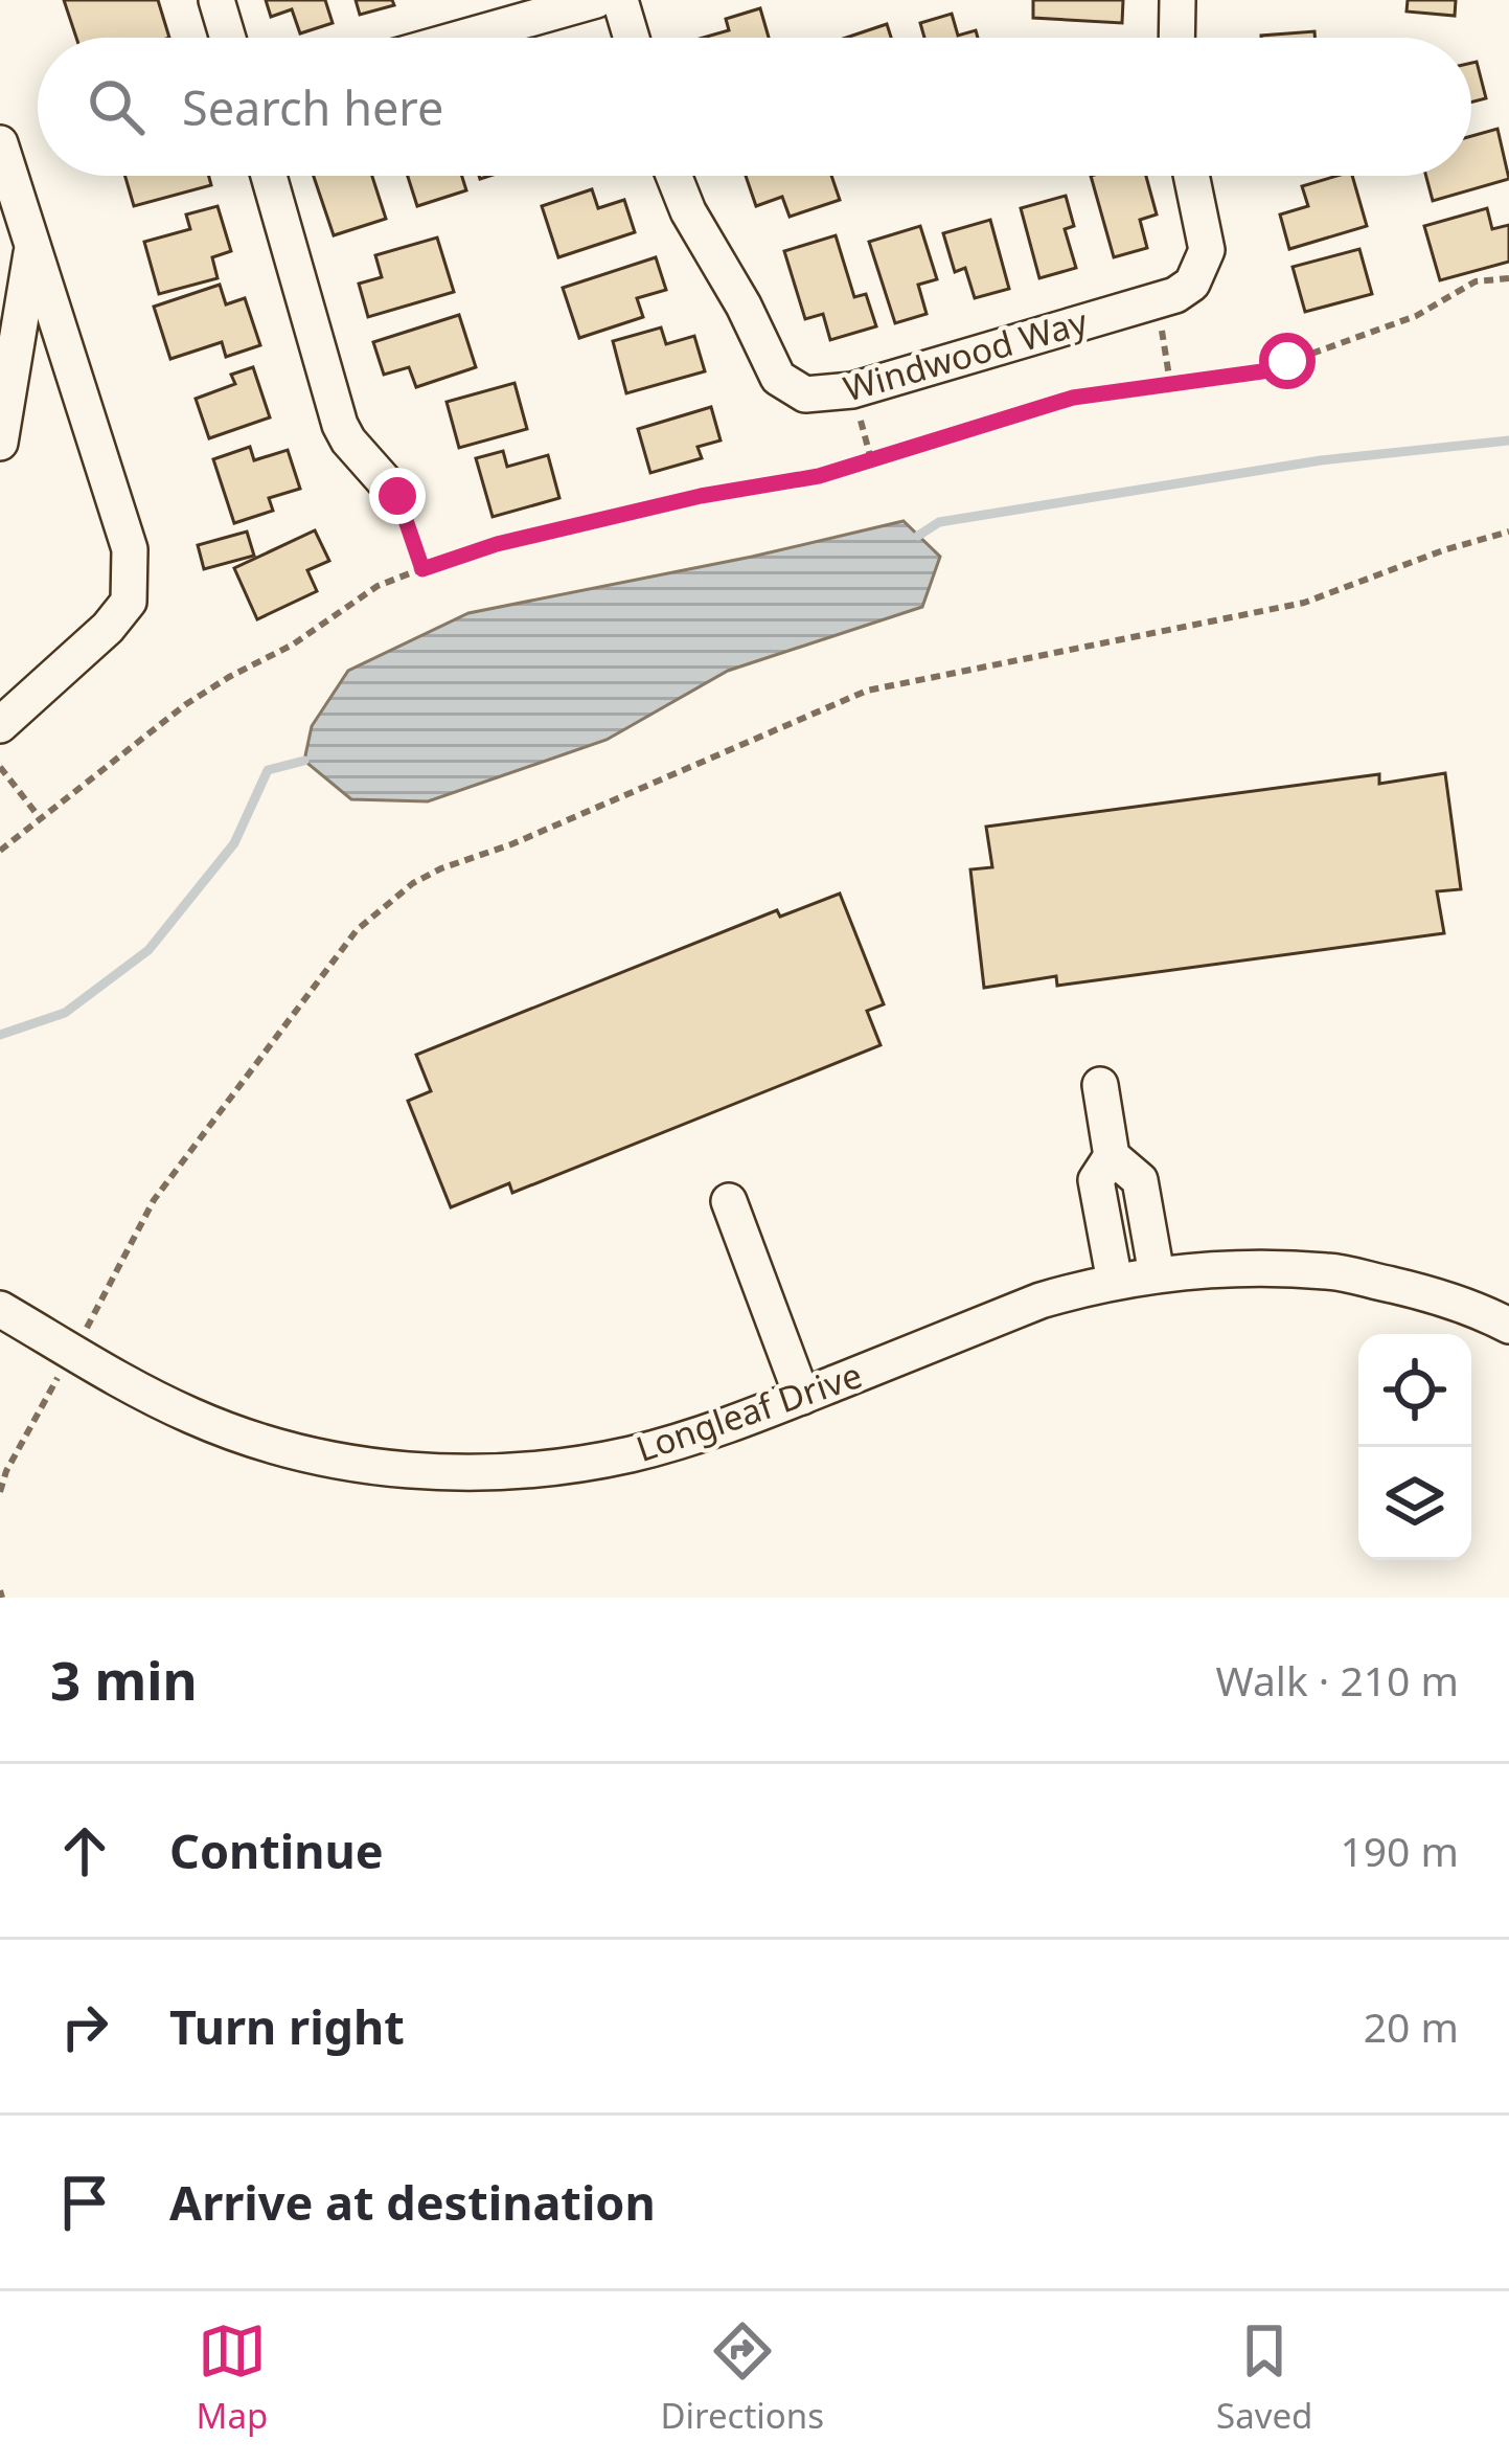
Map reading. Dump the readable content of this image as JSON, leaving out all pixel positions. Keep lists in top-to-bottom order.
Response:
{
  "streets": {
    "street": ["Windwood Way", "Longleaf Drive"]
  },
  "page": {
    "search": "Search here",
    "heading": ["3 min", "Walk · 210 m"],
    "list": [
      ["Continue", "190 m"],
      ["Turn right", "20 m"],
      "Arrive at destination"
    ],
    "nav": ["Map", "Directions", "Saved"]
  }
}
